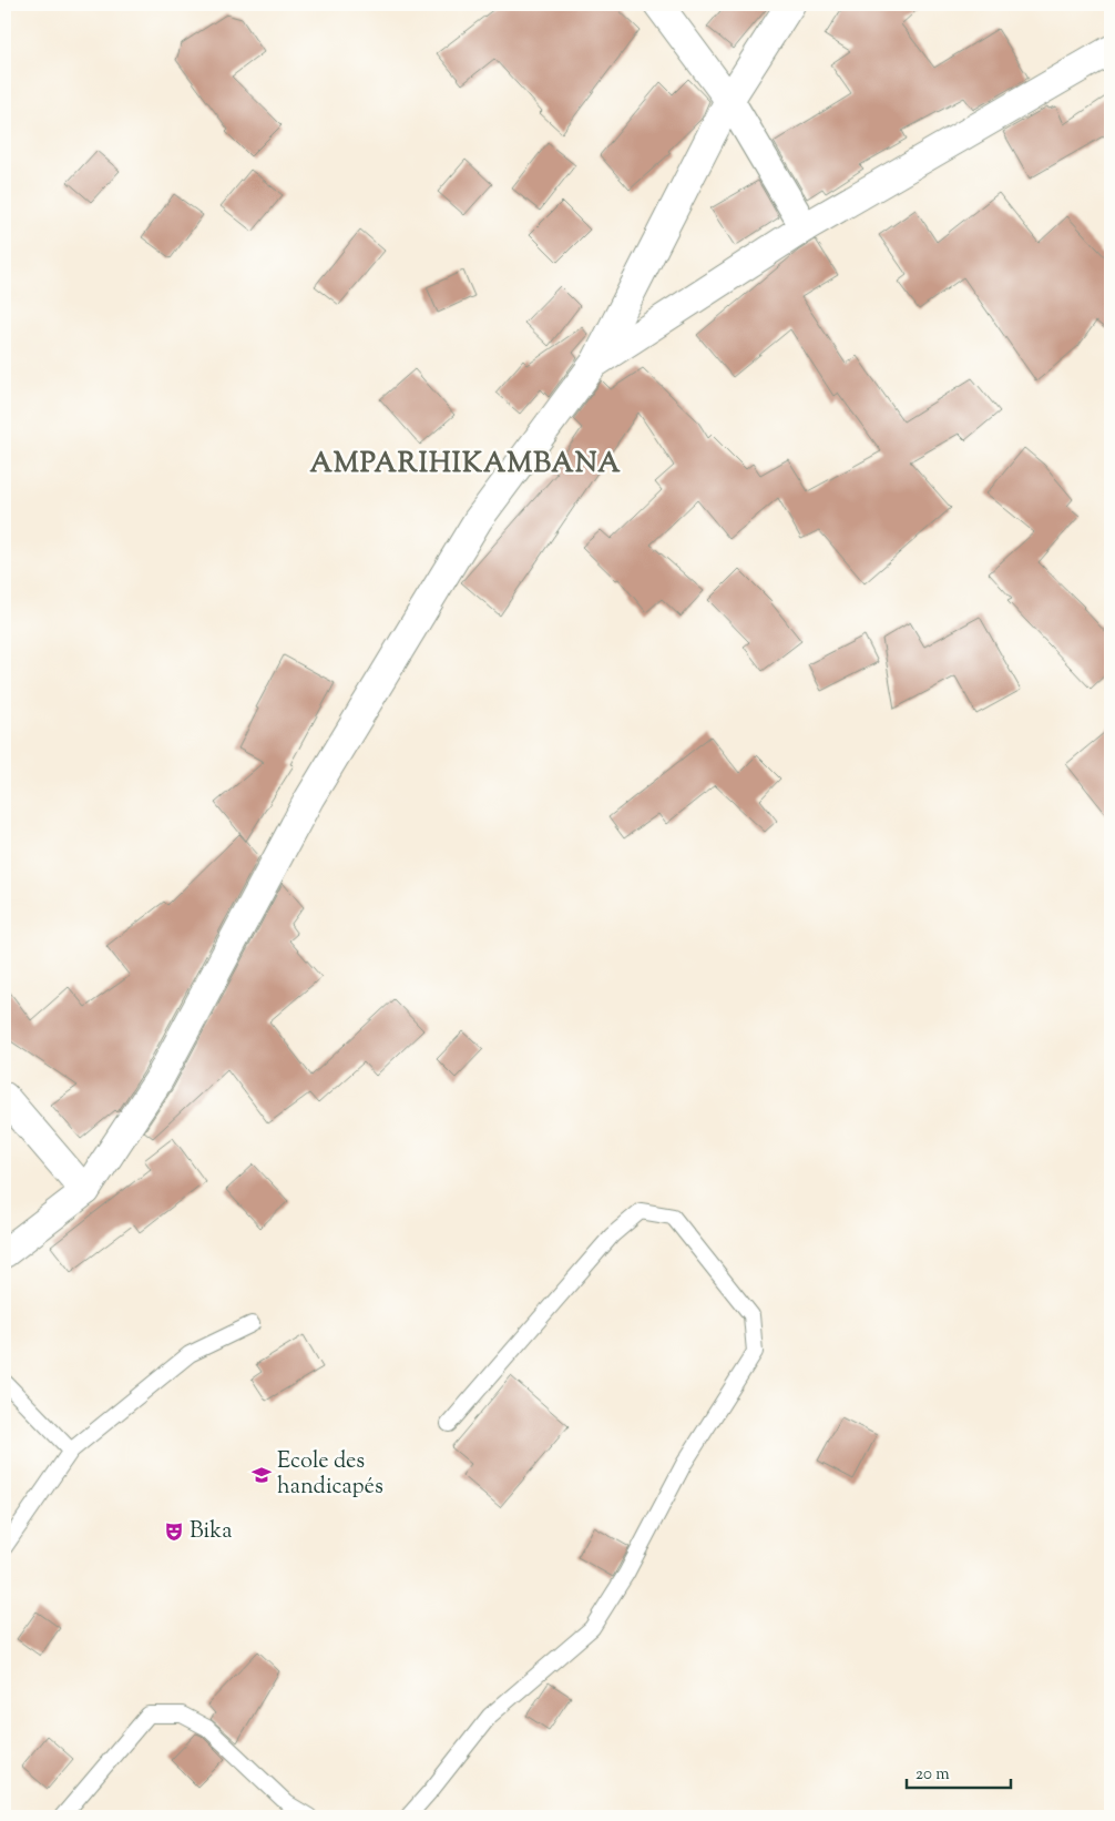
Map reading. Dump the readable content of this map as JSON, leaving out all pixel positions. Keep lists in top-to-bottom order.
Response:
{
  "districts": ["AMPARIHIKAMBANA"],
  "places": {
    "school or university": ["Ecole des handicapés"],
    "theatre": ["Bika"]
  },
  "scale_bar": "20 m"
}
